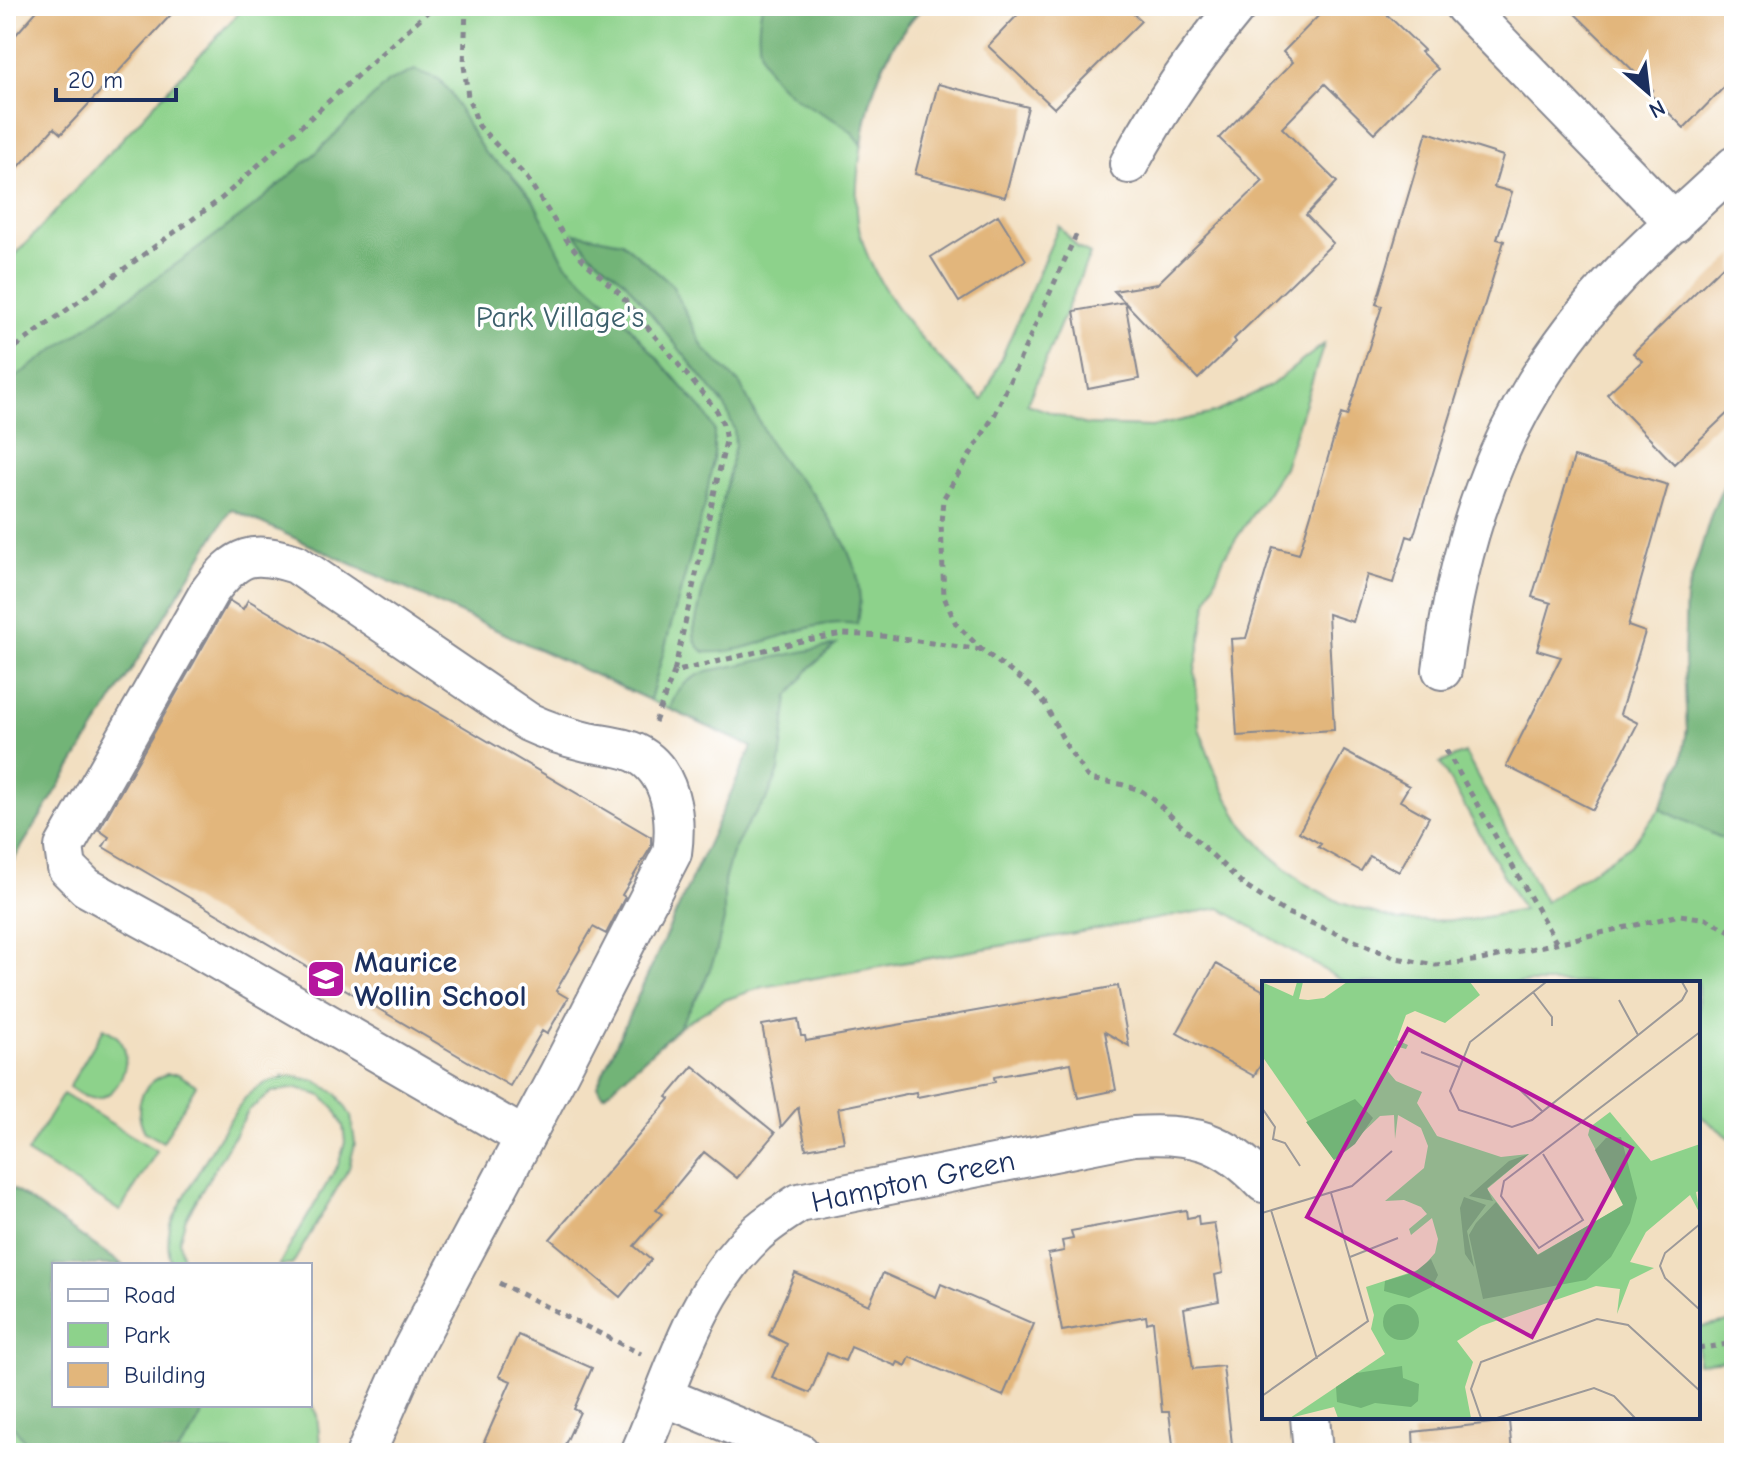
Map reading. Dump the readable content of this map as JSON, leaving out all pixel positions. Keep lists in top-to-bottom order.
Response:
{
  "streets": {
    "street": ["Hampton Green"]
  },
  "parks": ["Park Village's"],
  "places": {
    "school or university": ["Maurice Wollin School"]
  },
  "legend": ["Road", "Park", "Building"],
  "scale_bar": "20 m",
  "north": "bottom right"
}
